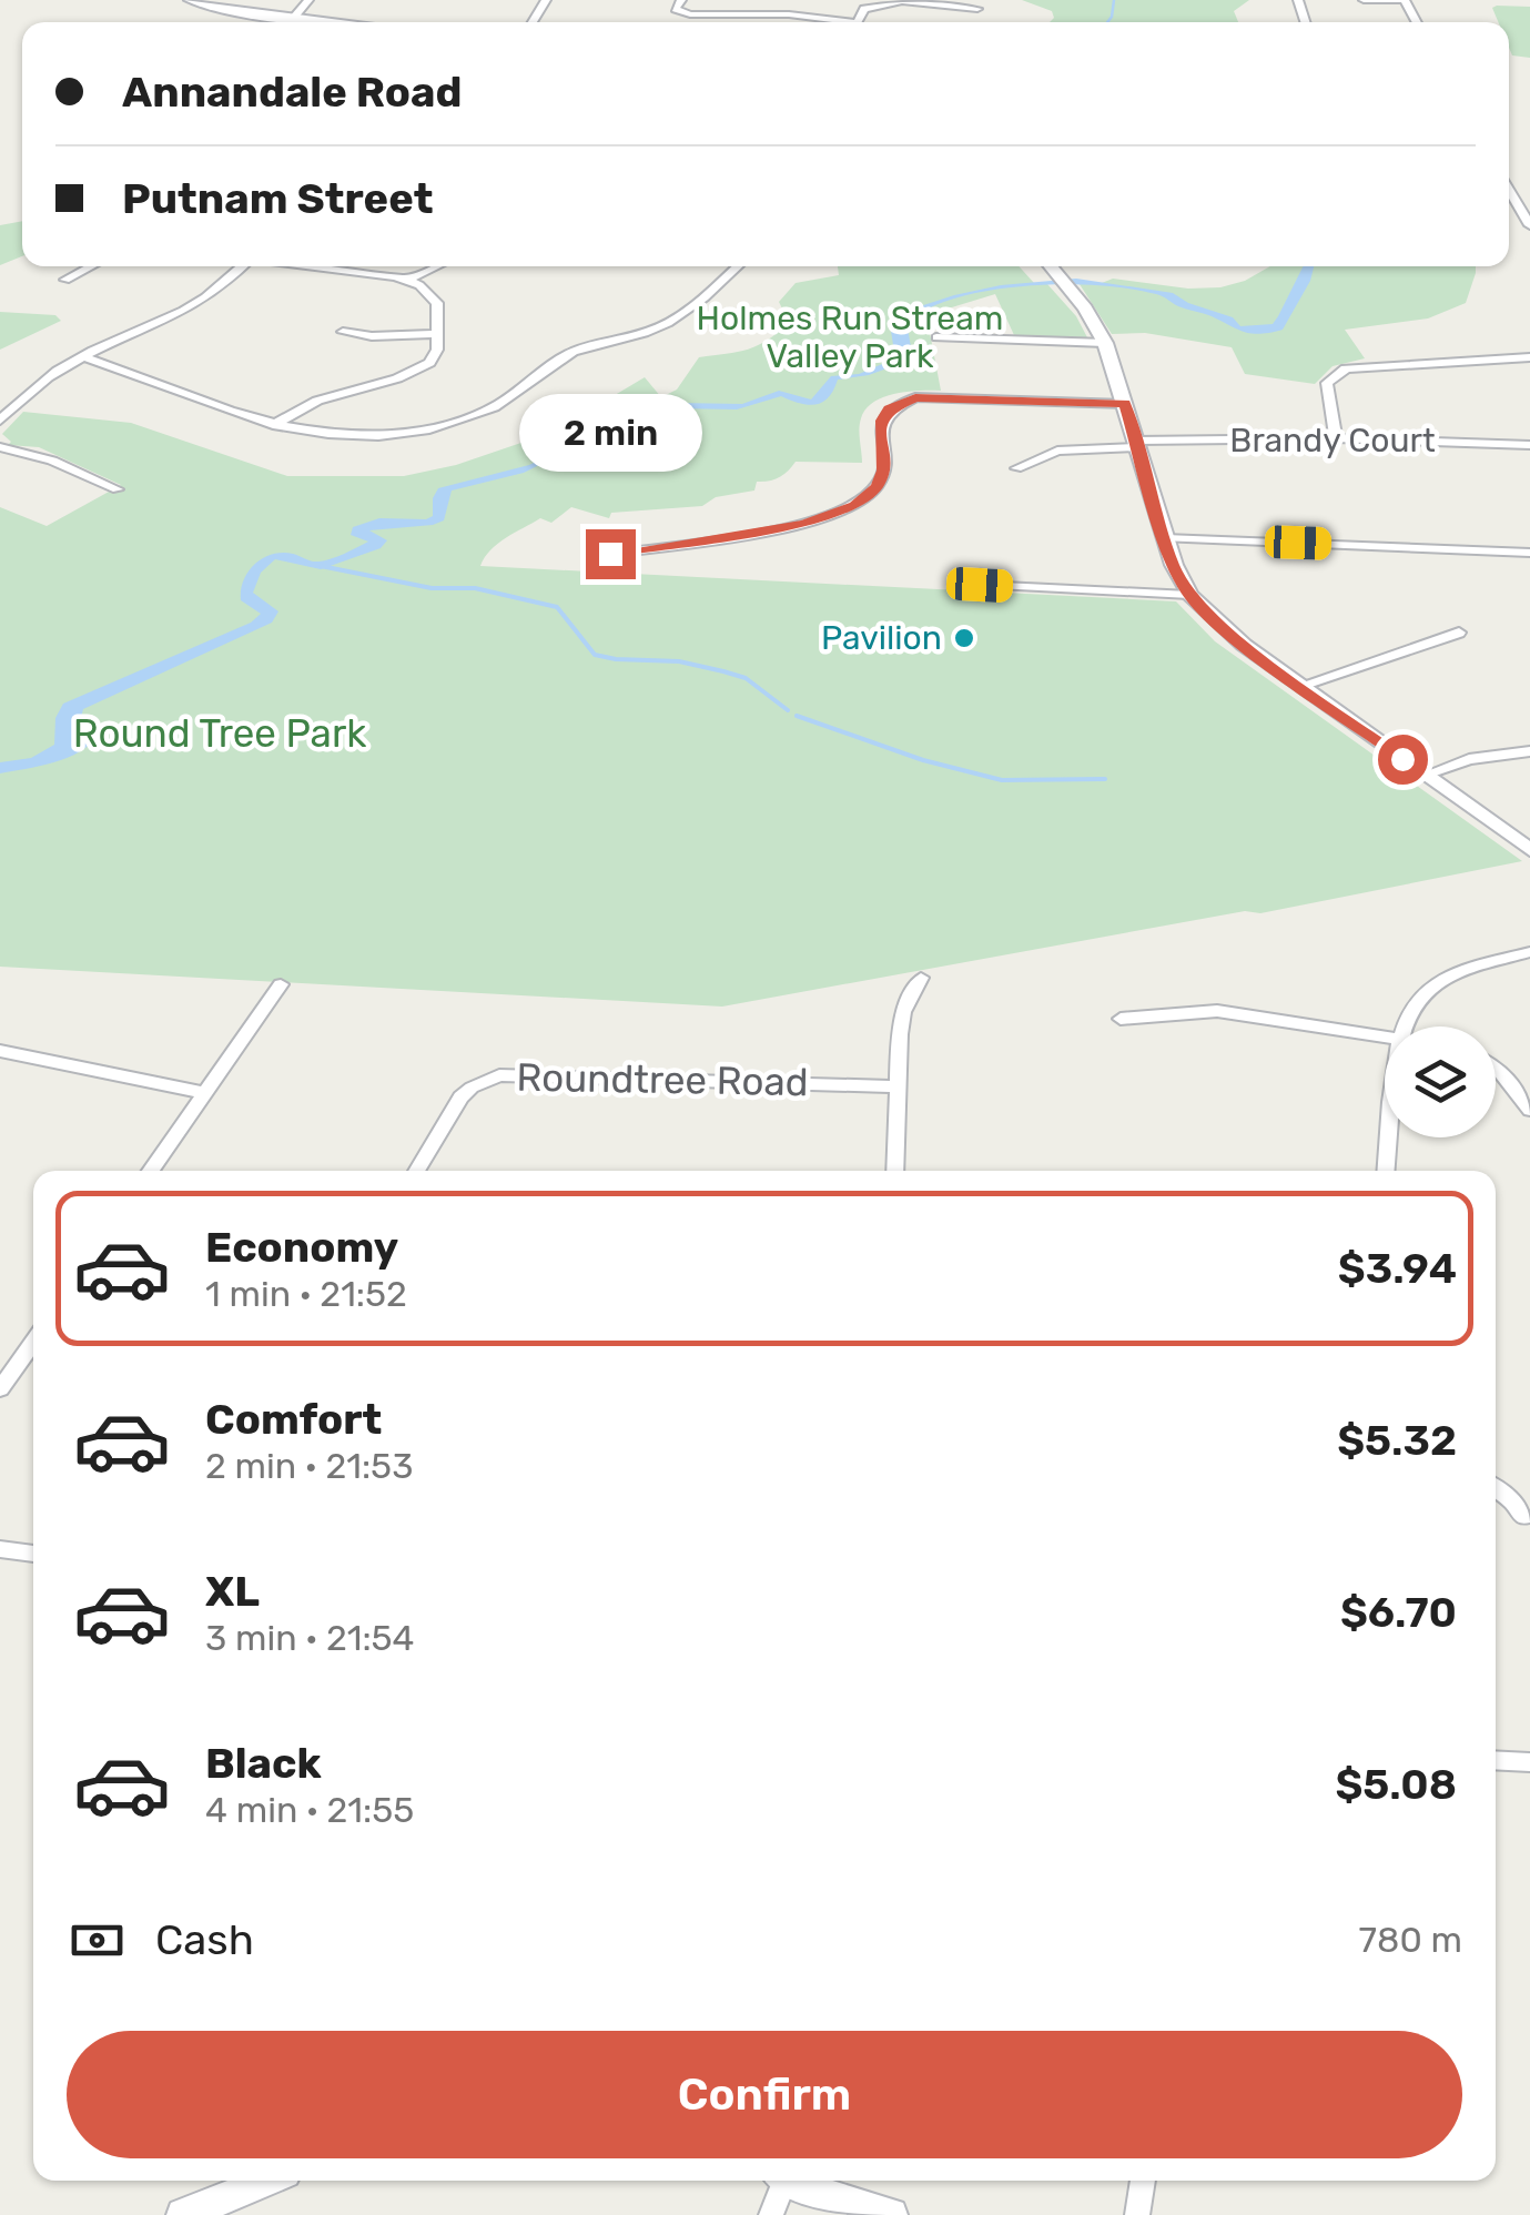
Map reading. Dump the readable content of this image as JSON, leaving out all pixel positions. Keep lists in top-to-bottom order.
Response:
{
  "streets": {
    "street": ["Brandy Court", "Roundtree Road"]
  },
  "parks": ["Holmes Run Stream Valley Park", "Round Tree Park"],
  "places": ["Pavilion"],
  "page": {
    "banner": ["Annandale Road", "Putnam Street"],
    "bubble": "2 min",
    "list": [
      {
        "name": "Economy",
        "note": "1 min · 21:52",
        "value": "$3.94"
      },
      {
        "name": "Comfort",
        "note": "2 min · 21:53",
        "value": "$5.32"
      },
      {
        "name": "XL",
        "note": "3 min · 21:54",
        "value": "$6.70"
      },
      {
        "name": "Black",
        "note": "4 min · 21:55",
        "value": "$5.08"
      }
    ],
    "pay": ["Cash", "780 m"],
    "buttons": "Confirm"
  }
}
